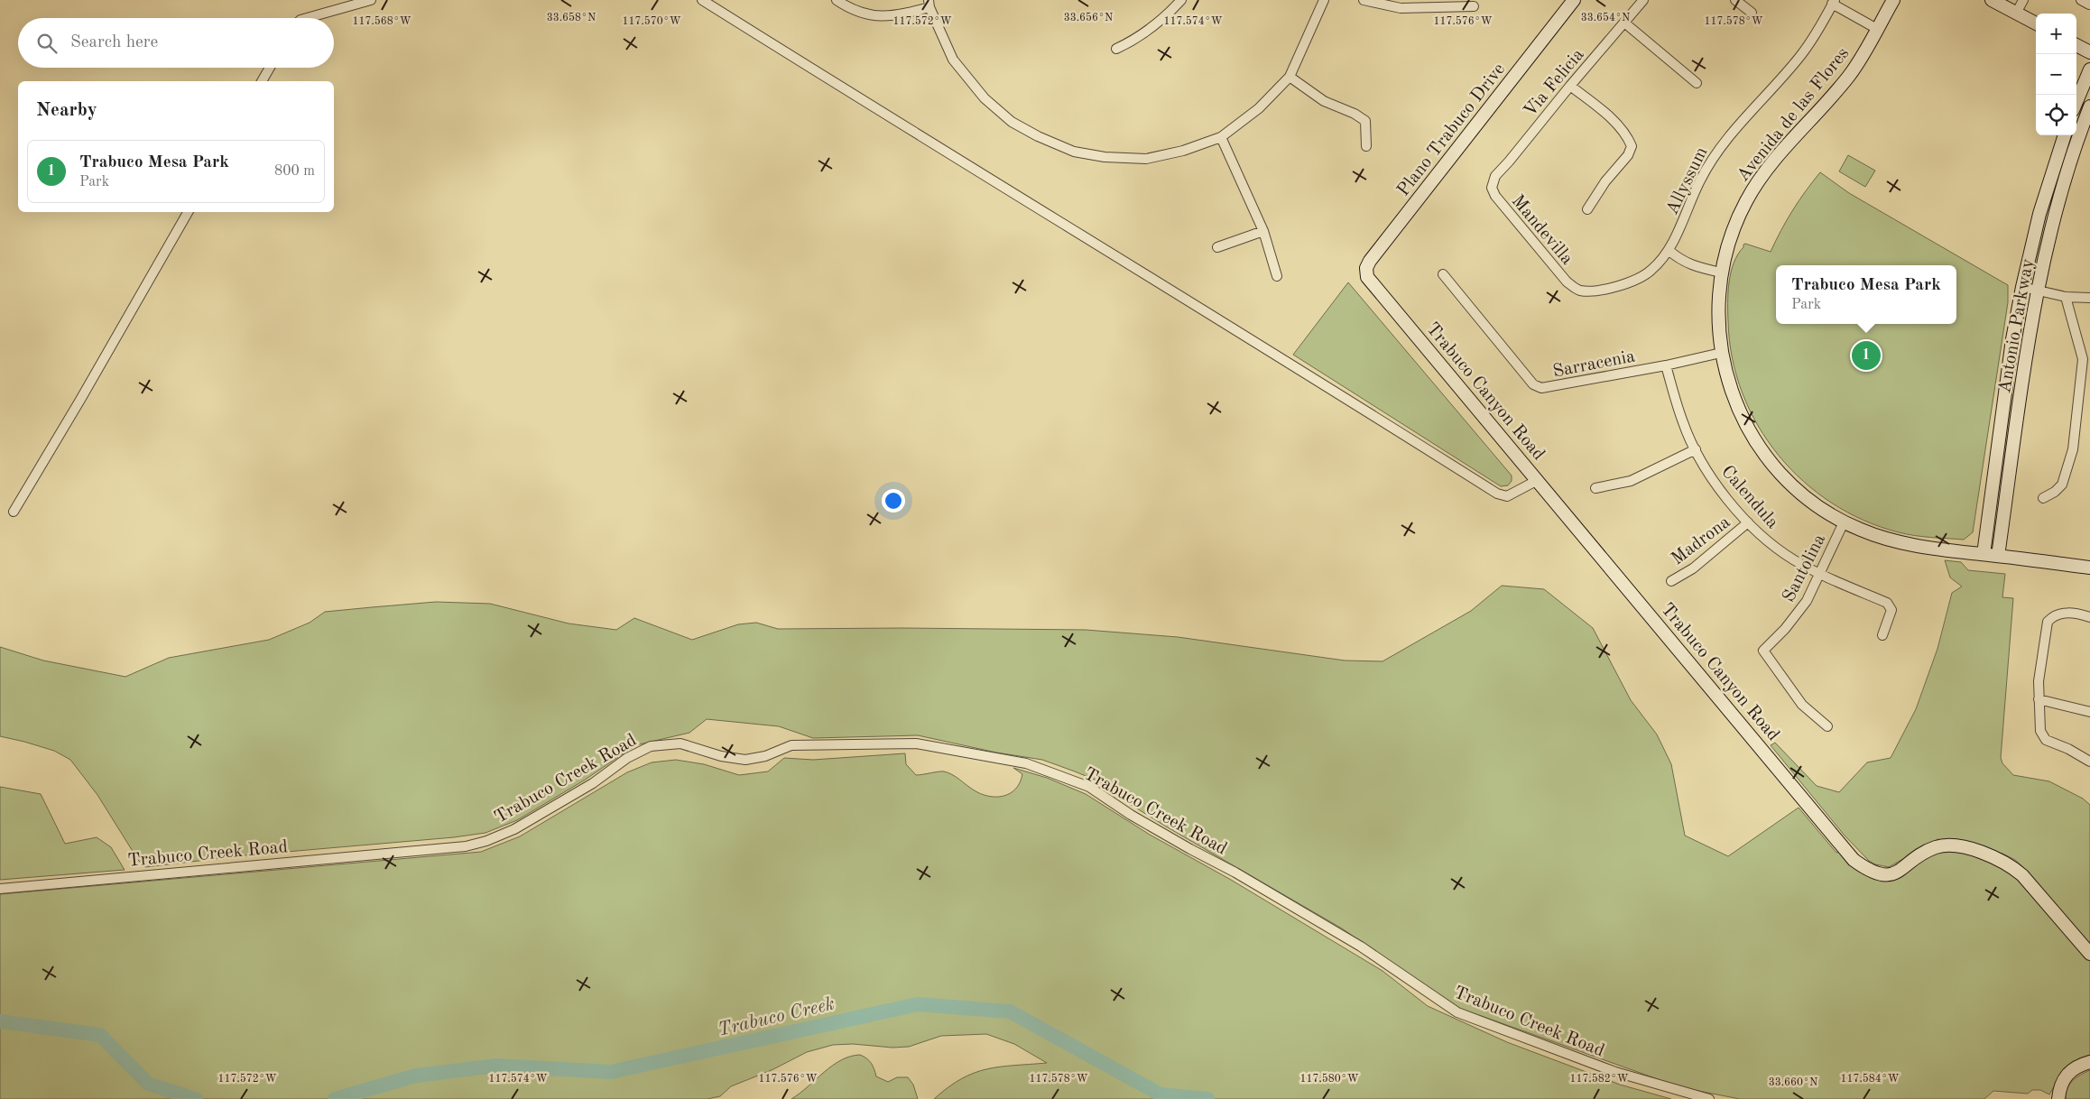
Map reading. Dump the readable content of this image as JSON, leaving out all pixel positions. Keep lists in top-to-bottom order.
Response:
{
  "streets": {
    "main road": [
      "Avenida de las Flores",
      "Plano Trabuco Drive",
      "Antonio Parkway",
      "Trabuco Canyon Road"
    ],
    "street": [
      "Via Felicia",
      "Allyssum",
      "Mandevilla",
      "Sarracenia",
      "Calendula",
      "Madrona",
      "Santolina",
      "Trabuco Creek Road"
    ]
  },
  "crossings": [
    ["Via Felicia", "Mandevilla"],
    ["Avenida de las Flores", "Antonio Parkway"],
    ["Avenida de las Flores", "Sarracenia"],
    ["Avenida de las Flores", "Santolina"],
    ["Plano Trabuco Drive", "Trabuco Canyon Road"],
    ["Allyssum", "Mandevilla"],
    ["Sarracenia", "Calendula"],
    ["Calendula", "Madrona"],
    ["Calendula", "Santolina"]
  ],
  "water": ["Trabuco Creek"],
  "page": {
    "map_buttons": ["+", "−"],
    "search": "Search here",
    "heading": "Nearby",
    "list": [
      {
        "mark": "1",
        "name": "Trabuco Mesa Park",
        "note": "Park",
        "value": "800 m"
      }
    ],
    "popup": ["Trabuco Mesa Park", "Park"],
    "pins": "1"
  },
  "coordinates": [
    "33.658°N",
    "33.656°N",
    "33.654°N",
    "117.568°W",
    "117.570°W",
    "117.572°W",
    "117.574°W",
    "117.576°W",
    "117.578°W",
    "117.580°W",
    "117.582°W",
    "117.584°W",
    "33.660°N"
  ]
}
